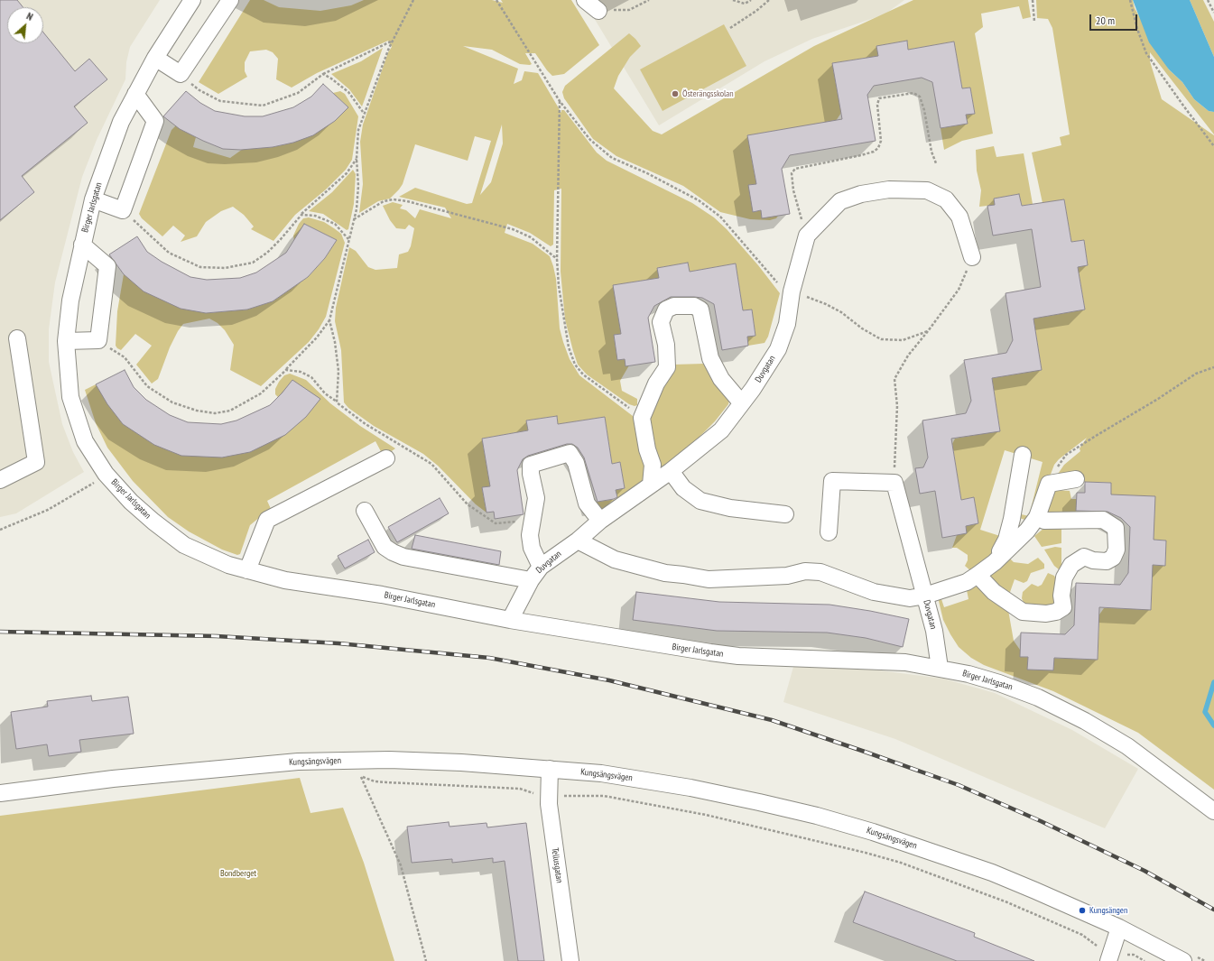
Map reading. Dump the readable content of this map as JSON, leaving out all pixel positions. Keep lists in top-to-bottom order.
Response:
{
  "streets": {
    "street": [
      "Birger Jarlsgatan",
      "Duvgatan",
      "Kungsängsvägen",
      "Tellusgatan"
    ]
  },
  "crossings": [
    ["Birger Jarlsgatan", "Duvgatan"],
    ["Kungsängsvägen", "Tellusgatan"]
  ],
  "parks": ["Bondberget"],
  "places": ["Österängsskolan", "Kungsängen"],
  "scale_bar": "20 m",
  "north": "top right"
}
